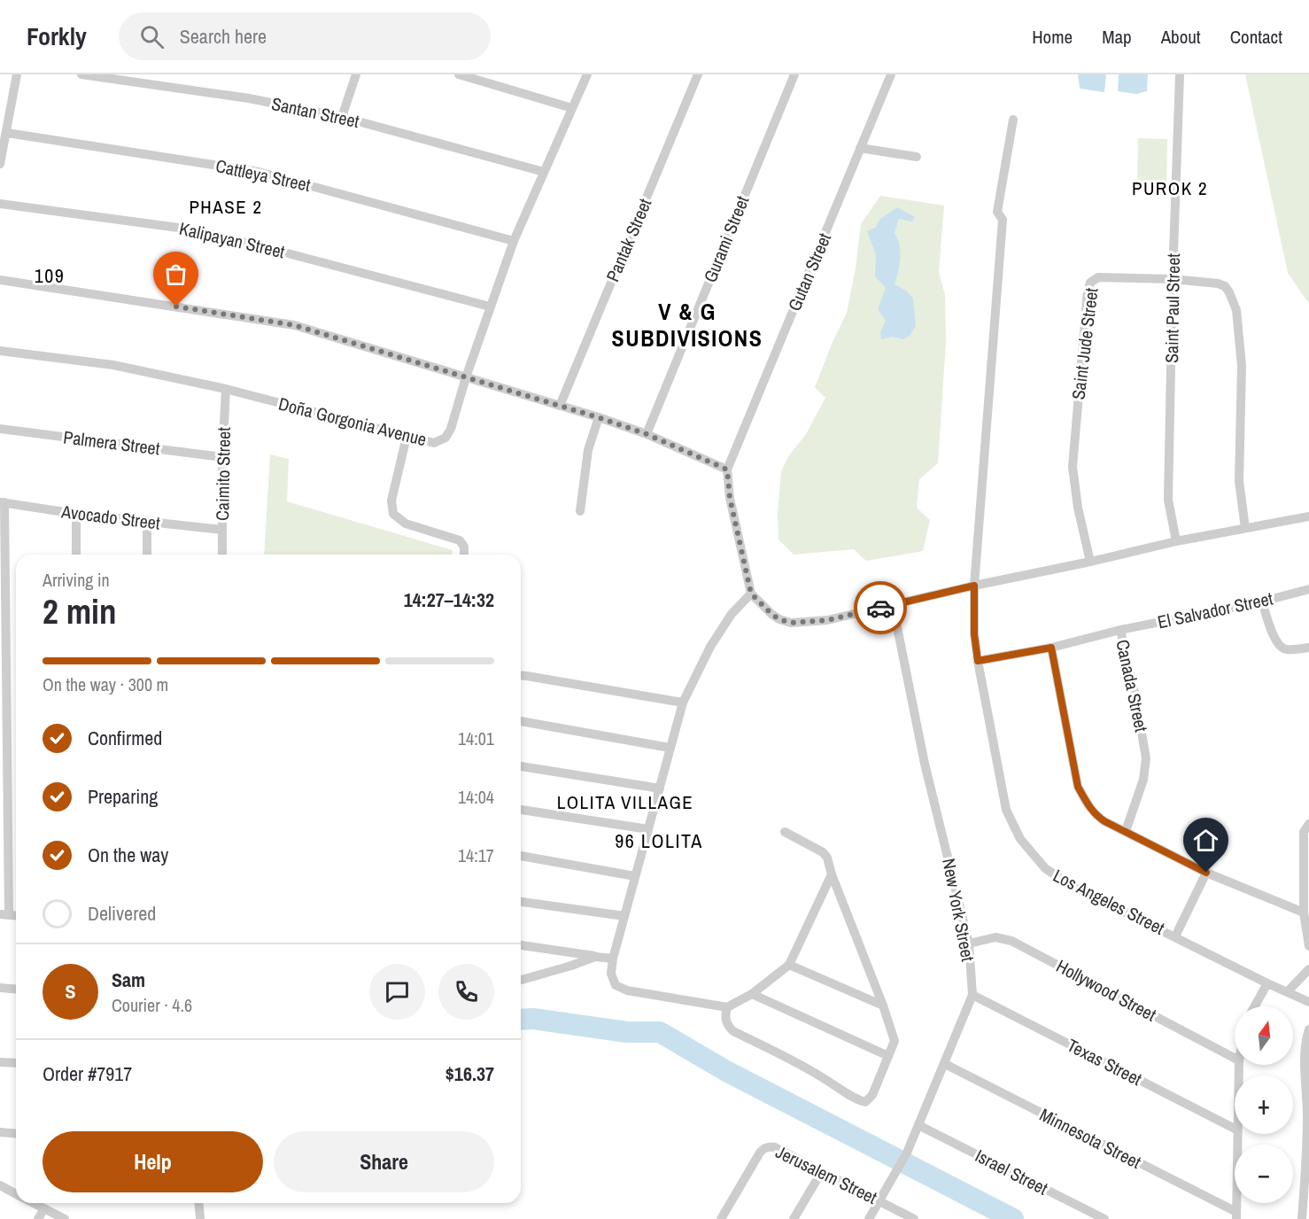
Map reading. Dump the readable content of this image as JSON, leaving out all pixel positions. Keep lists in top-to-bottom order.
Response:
{
  "streets": {
    "street": [
      "Santan Street",
      "Cattleya Street",
      "Gurami Street",
      "Kalipayan Street",
      "Pantak Street",
      "Gutan Street",
      "Saint Paul Street",
      "Saint Jude Street",
      "Doña Gorgonia Avenue",
      "Palmera Street",
      "Caimito Street",
      "Avocado Street",
      "El Salvador Street",
      "Canada Street",
      "Los Angeles Street",
      "New York Street",
      "Hollywood Street",
      "Texas Street",
      "Minnesota Street",
      "Israel Street",
      "Jerusalem Street"
    ]
  },
  "crossings": [
    ["Santan Street", "Doña Gorgonia Avenue"],
    ["Cattleya Street", "Doña Gorgonia Avenue"],
    ["Kalipayan Street", "Doña Gorgonia Avenue"],
    ["Saint Paul Street", "Saint Jude Street"],
    ["Doña Gorgonia Avenue", "Caimito Street"],
    ["Palmera Street", "Caimito Street"],
    ["Caimito Street", "Avocado Street"],
    ["El Salvador Street", "Canada Street"],
    ["Canada Street", "Los Angeles Street"],
    ["New York Street", "Hollywood Street"],
    ["New York Street", "Texas Street"],
    ["New York Street", "Minnesota Street"],
    ["New York Street", "Israel Street"],
    ["New York Street", "Jerusalem Street"]
  ],
  "districts": [
    "PUROK 2",
    "PHASE 2",
    "109",
    "V & G SUBDIVISIONS",
    "LOLITA VILLAGE",
    "96 LOLITA"
  ],
  "north": "top",
  "page": {
    "header": "Forkly",
    "search": "Search here",
    "nav": [
      "Home",
      "Map",
      "About",
      "Contact"
    ],
    "heading": ["2 min", "Arriving in", "14:27–14:32"],
    "panel": [
      "Sam",
      "Courier · 4.6",
      "Order #7917",
      "$16.37"
    ],
    "bar": "On the way · 300 m",
    "list": [
      ["Confirmed", "14:01"],
      ["Preparing", "14:04"],
      ["On the way", "14:17"],
      "Delivered"
    ],
    "round": "S",
    "map_buttons": ["+", "−"],
    "buttons": ["Help", "Share"]
  }
}
